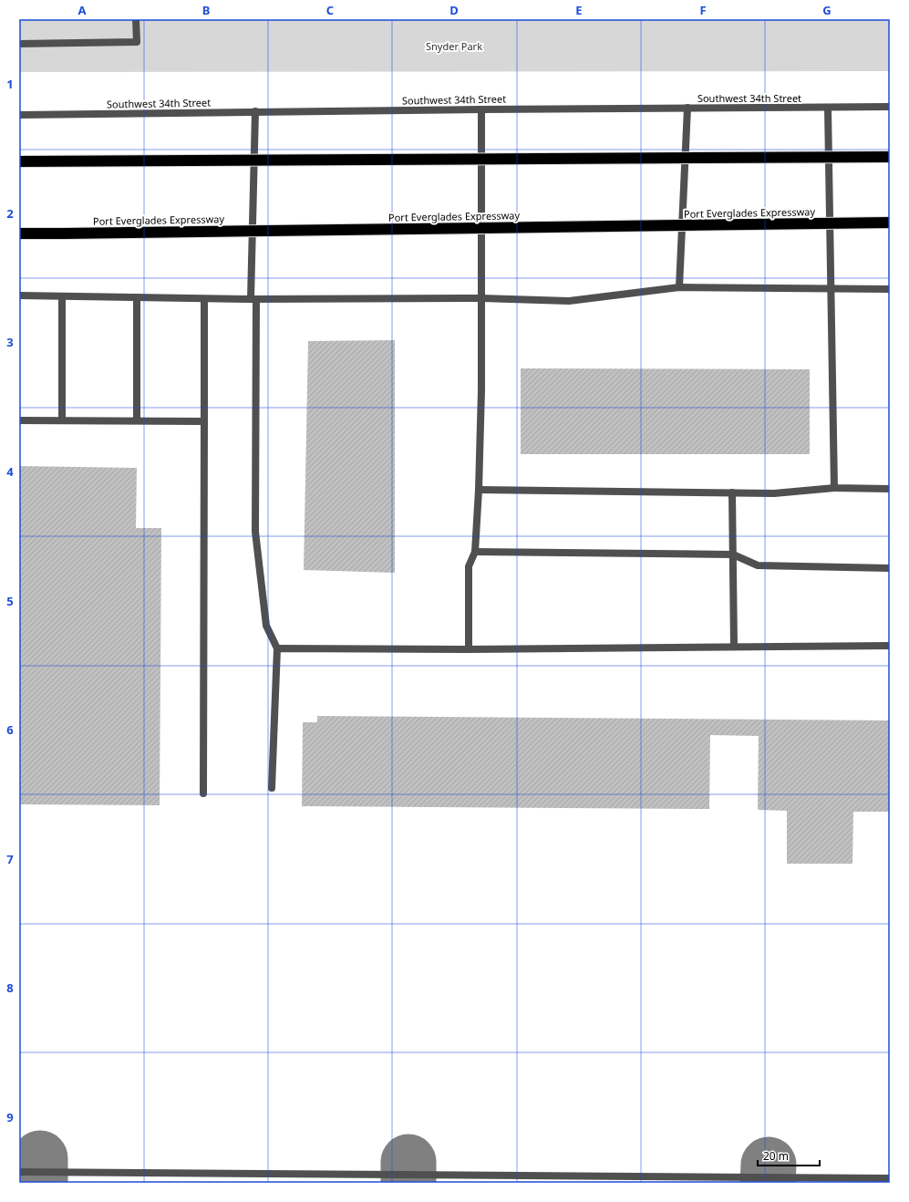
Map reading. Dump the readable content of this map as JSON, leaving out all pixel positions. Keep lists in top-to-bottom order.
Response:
{
  "streets": {
    "highway": ["Port Everglades Expressway"],
    "street": ["Southwest 34th Street"]
  },
  "parks": ["Snyder Park"],
  "scale_bar": "20 m",
  "grid": {
    "columns": [
      "A",
      "B",
      "C",
      "D",
      "E",
      "F",
      "G"
    ],
    "rows": [
      "1",
      "2",
      "3",
      "4",
      "5",
      "6",
      "7",
      "8",
      "9"
    ]
  }
}
